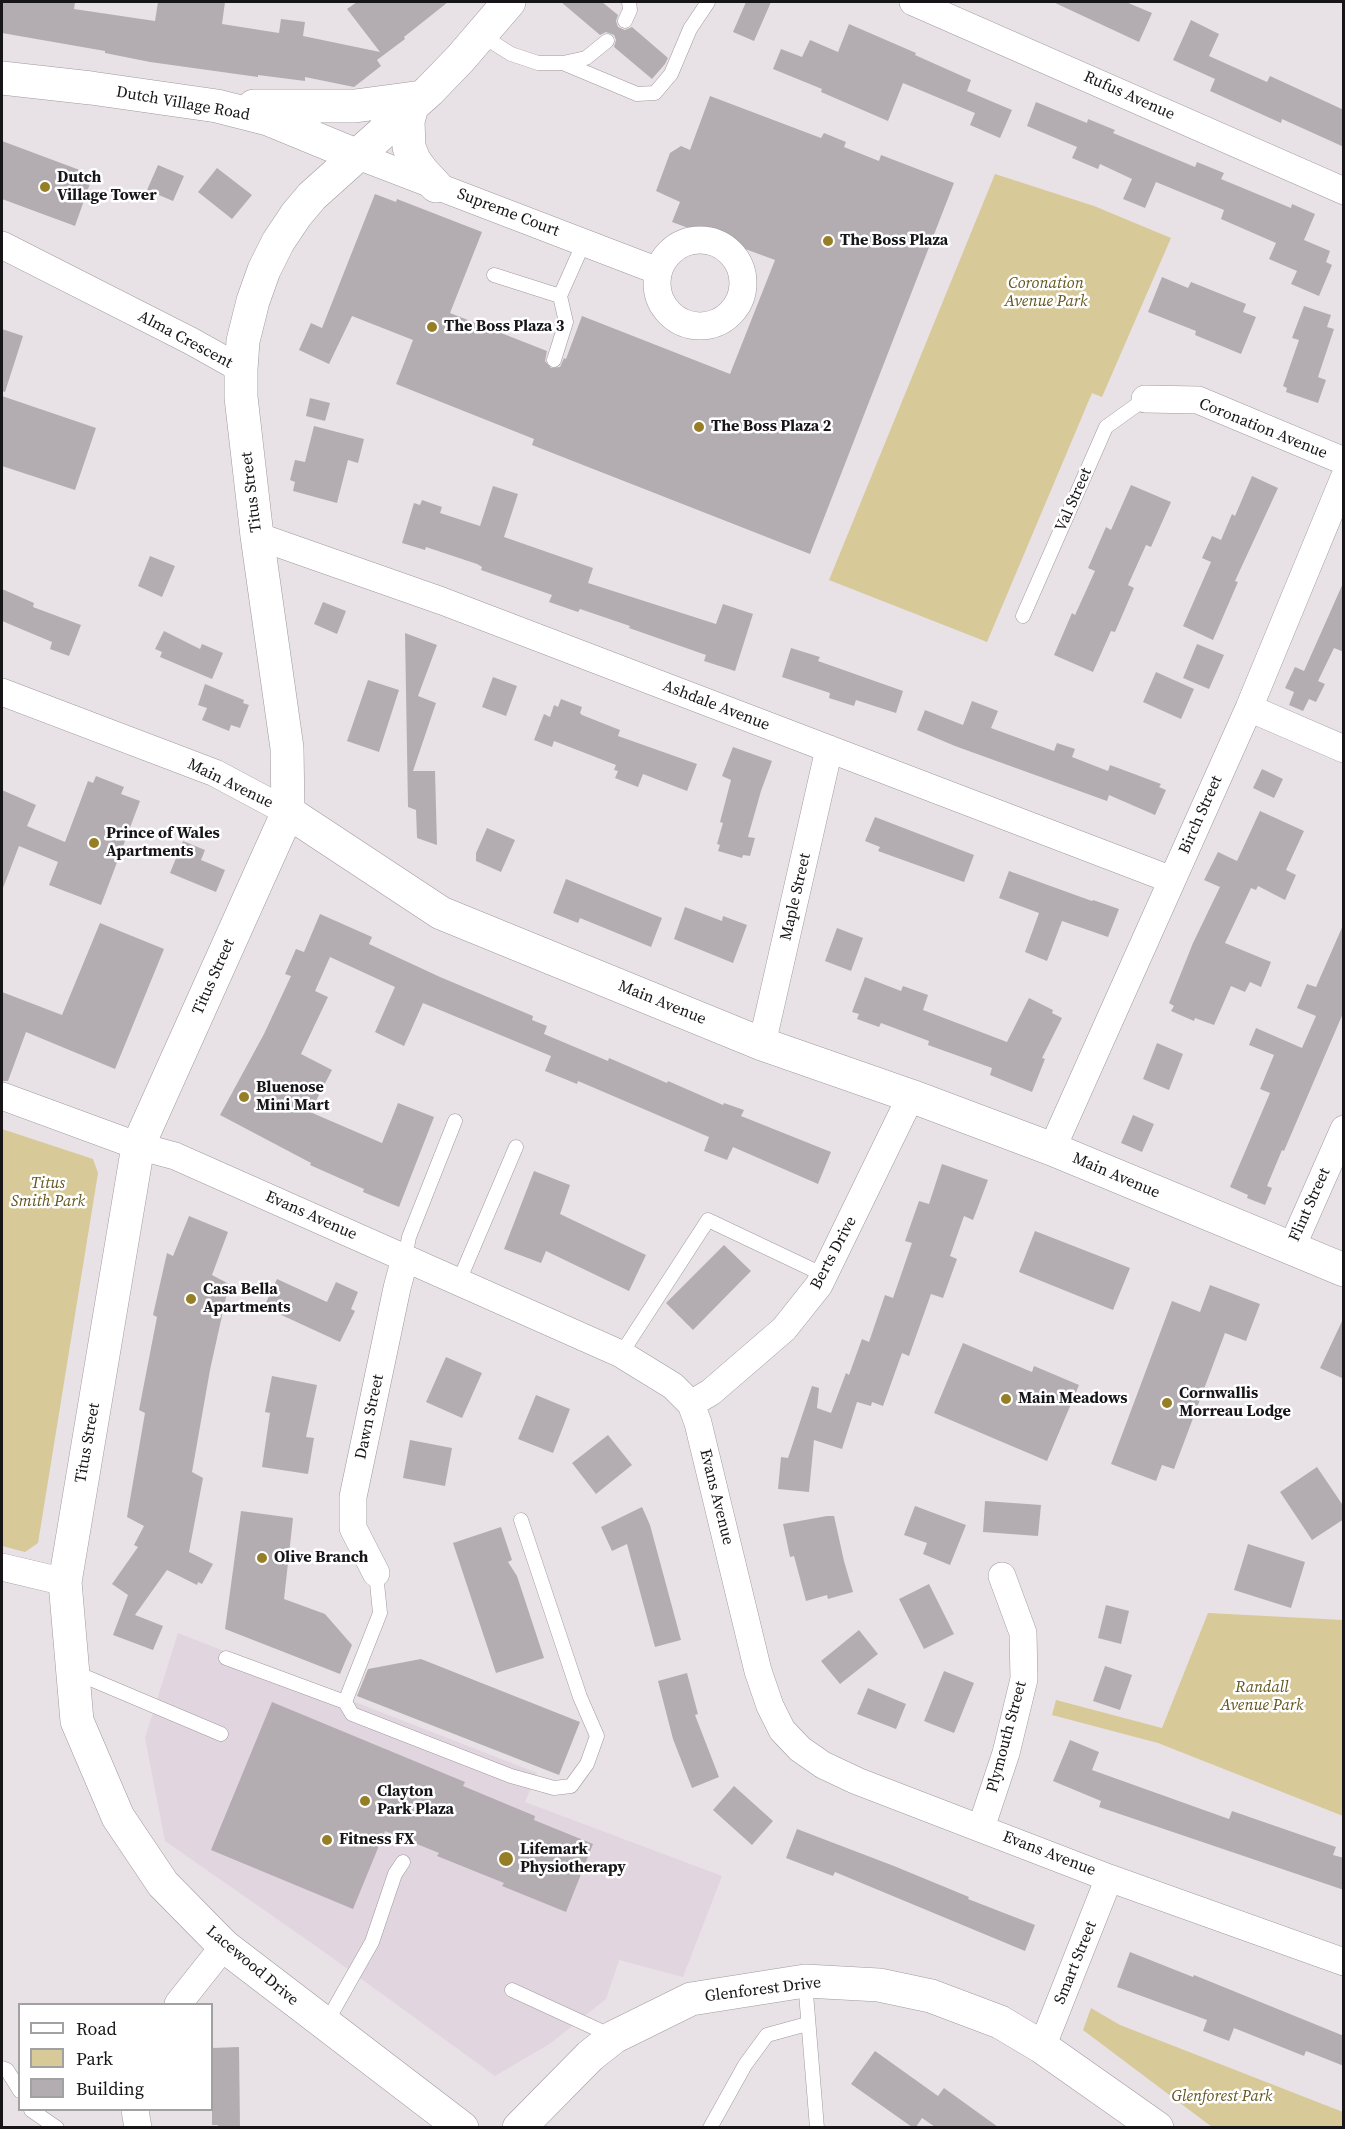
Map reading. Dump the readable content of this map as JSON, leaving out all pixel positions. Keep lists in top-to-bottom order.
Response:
{
  "streets": {
    "main road": [
      "Dutch Village Road",
      "Alma Crescent",
      "Titus Street",
      "Main Avenue",
      "Lacewood Drive",
      "Glenforest Drive"
    ],
    "street": [
      "Rufus Avenue",
      "Supreme Court",
      "Coronation Avenue",
      "Ashdale Avenue",
      "Birch Street",
      "Maple Street",
      "Flint Street",
      "Evans Avenue",
      "Berts Drive",
      "Dawn Street",
      "Plymouth Street",
      "Smart Street"
    ],
    "lane": ["Val Street"]
  },
  "crossings": [
    ["Dutch Village Road", "Supreme Court"],
    ["Dutch Village Road", "Alma Crescent"],
    ["Supreme Court", "Alma Crescent"],
    ["Alma Crescent", "Titus Street"],
    ["Coronation Avenue", "Val Street"],
    ["Titus Street", "Ashdale Avenue"],
    ["Titus Street", "Main Avenue"],
    ["Titus Street", "Evans Avenue"],
    ["Titus Street", "Lacewood Drive"],
    ["Ashdale Avenue", "Birch Street"],
    ["Ashdale Avenue", "Maple Street"],
    ["Main Avenue", "Birch Street"],
    ["Main Avenue", "Maple Street"],
    ["Main Avenue", "Flint Street"],
    ["Main Avenue", "Berts Drive"],
    ["Evans Avenue", "Berts Drive"],
    ["Evans Avenue", "Dawn Street"],
    ["Evans Avenue", "Plymouth Street"],
    ["Evans Avenue", "Smart Street"],
    ["Smart Street", "Glenforest Drive"]
  ],
  "parks": [
    "Coronation Avenue Park",
    "Titus Smith Park",
    "Randall Avenue Park",
    "Glenforest Park"
  ],
  "places": [
    "Dutch Village Tower",
    "The Boss Plaza",
    "The Boss Plaza 3",
    "The Boss Plaza 2",
    "Prince of Wales Apartments",
    "Bluenose Mini Mart",
    "Casa Bella Apartments",
    "Main Meadows",
    "Cornwallis Morreau Lodge",
    "Olive Branch",
    "Clayton Park Plaza",
    "Fitness FX",
    "Lifemark Physiotherapy"
  ],
  "legend": ["Road", "Park", "Building"]
}
